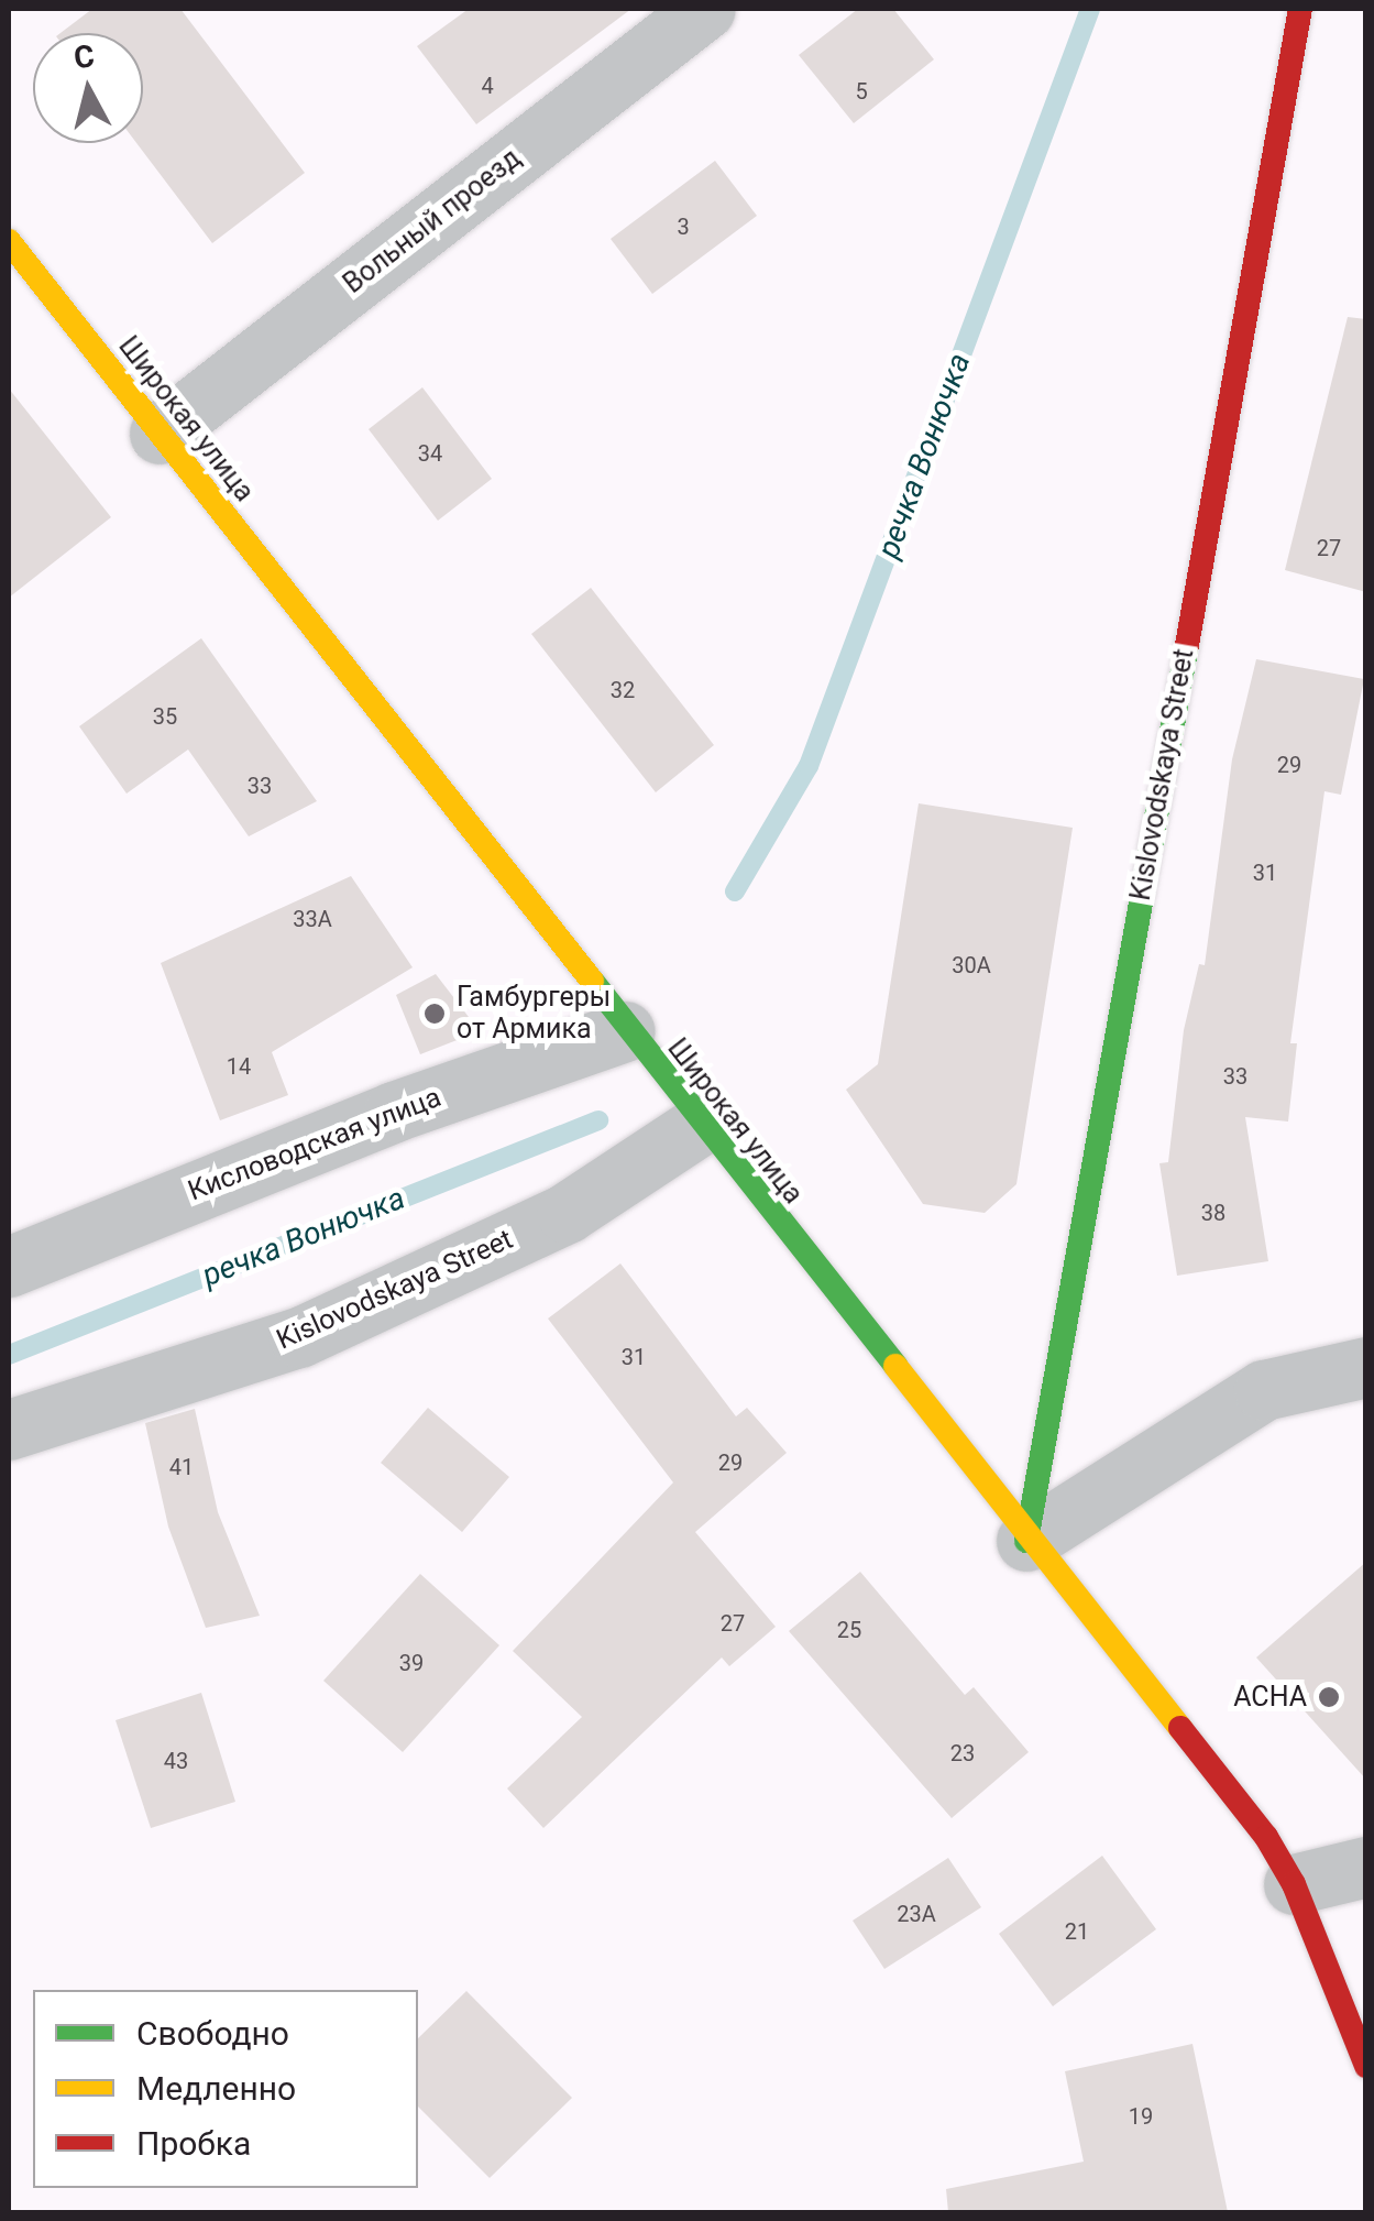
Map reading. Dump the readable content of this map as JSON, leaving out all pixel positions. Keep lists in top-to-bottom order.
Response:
{
  "streets": {
    "main road": ["Широкая улица", "Kislovodskaya Street"],
    "street": ["Вольный проезд", "Кисловодская улица"]
  },
  "crossings": [
    ["Вольный проезд", "Широкая улица"],
    ["Широкая улица", "Kislovodskaya Street"],
    ["Широкая улица", "Кисловодская улица"]
  ],
  "water": ["речка Вонючка"],
  "places": ["Гамбургеры от Армика", "АСНА"],
  "house_numbers": [
    "4",
    "5",
    "3",
    "34",
    "27",
    "32",
    "35",
    "29",
    "33",
    "31",
    "33А",
    "30А",
    "14",
    "33",
    "38",
    "31",
    "29",
    "41",
    "27",
    "25",
    "39",
    "23",
    "43",
    "23А",
    "21",
    "19"
  ],
  "legend": ["Свободно", "Медленно", "Пробка"],
  "north": "top"
}
